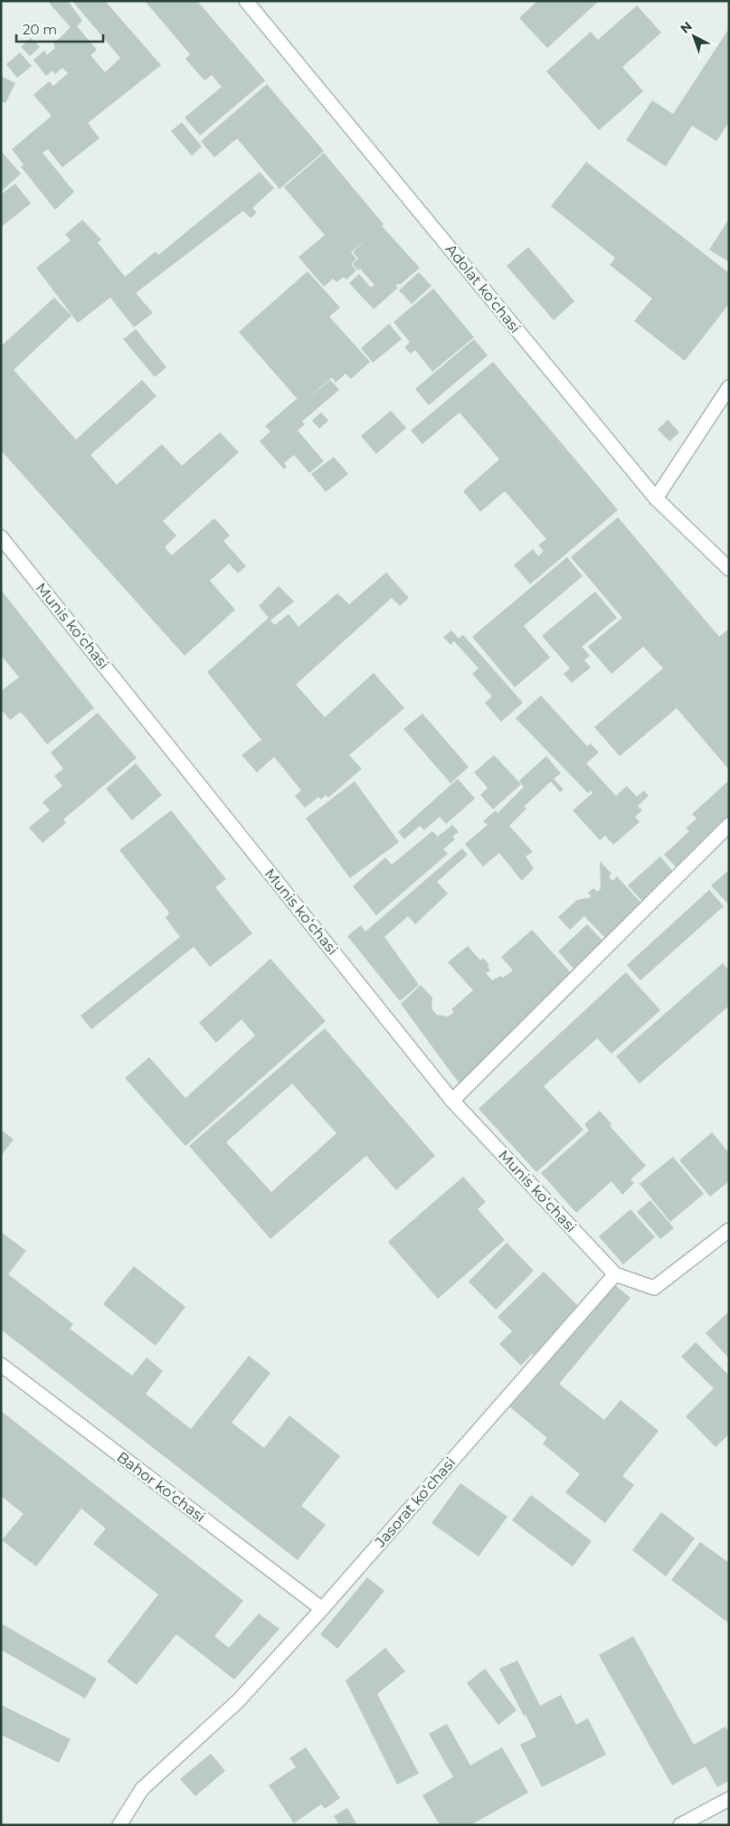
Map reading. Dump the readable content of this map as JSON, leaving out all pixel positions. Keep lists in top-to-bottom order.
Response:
{
  "streets": {
    "street": [
      "Adolat koʻchasi",
      "Munis koʻchasi",
      "Bahor koʻchasi",
      "Jasorat koʻchasi"
    ]
  },
  "crossings": [
    ["Munis koʻchasi", "Jasorat koʻchasi"],
    ["Bahor koʻchasi", "Jasorat koʻchasi"]
  ],
  "scale_bar": "20 m",
  "north": "top left"
}
